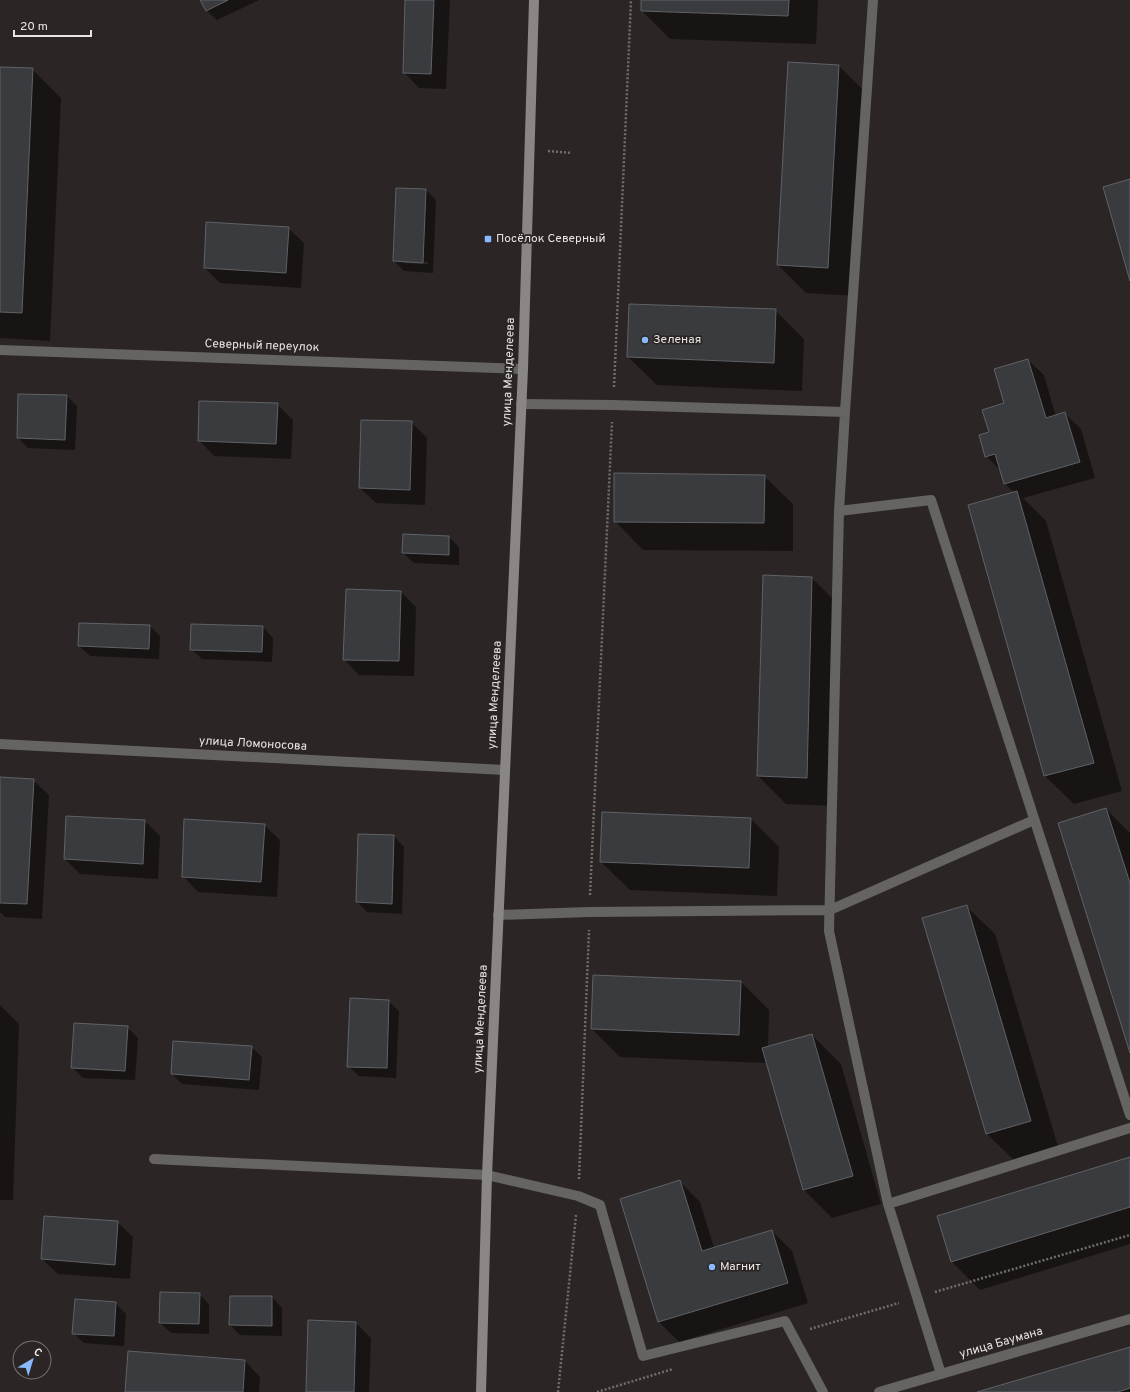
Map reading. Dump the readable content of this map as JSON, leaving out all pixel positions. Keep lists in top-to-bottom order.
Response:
{
  "streets": {
    "main road": ["улица Менделеева"],
    "street": ["Северный переулок", "улица Ломоносова", "улица Баумана"]
  },
  "crossings": [
    ["Северный переулок", "улица Менделеева"],
    ["улица Менделеева", "улица Ломоносова"]
  ],
  "places": {
    "transit": ["Посёлок Северный"],
    "other": ["Зеленая", "Магнит"]
  },
  "scale_bar": "20 m",
  "north": "top right"
}
